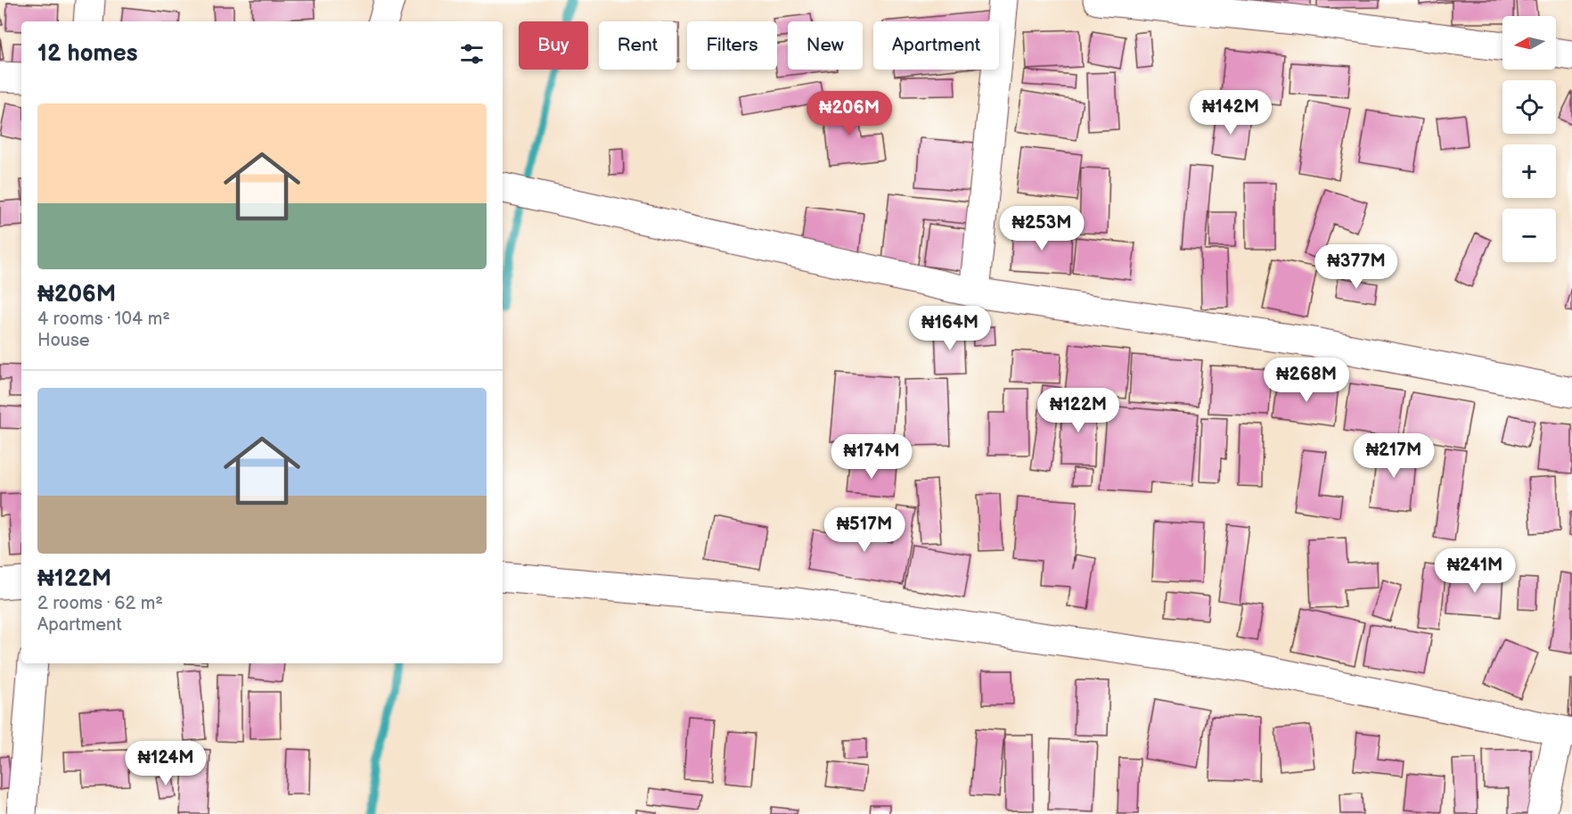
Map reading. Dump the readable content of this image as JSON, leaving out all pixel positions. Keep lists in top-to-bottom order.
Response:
{
  "north": "left",
  "page": {
    "map_buttons": ["+", "−"],
    "chip": [
      "Buy",
      "Rent",
      "Filters",
      "New",
      "Apartment"
    ],
    "heading": "12 homes",
    "list": [
      {
        "name": "₦206M",
        "note": "4 rooms · 104 m² · House"
      },
      {
        "name": "₦122M",
        "note": "2 rooms · 62 m² · Apartment"
      }
    ],
    "price": [
      "₦142M",
      "₦206M",
      "₦253M",
      "₦377M",
      "₦164M",
      "₦268M",
      "₦122M",
      "₦217M",
      "₦174M",
      "₦517M",
      "₦241M",
      "₦124M"
    ]
  }
}
